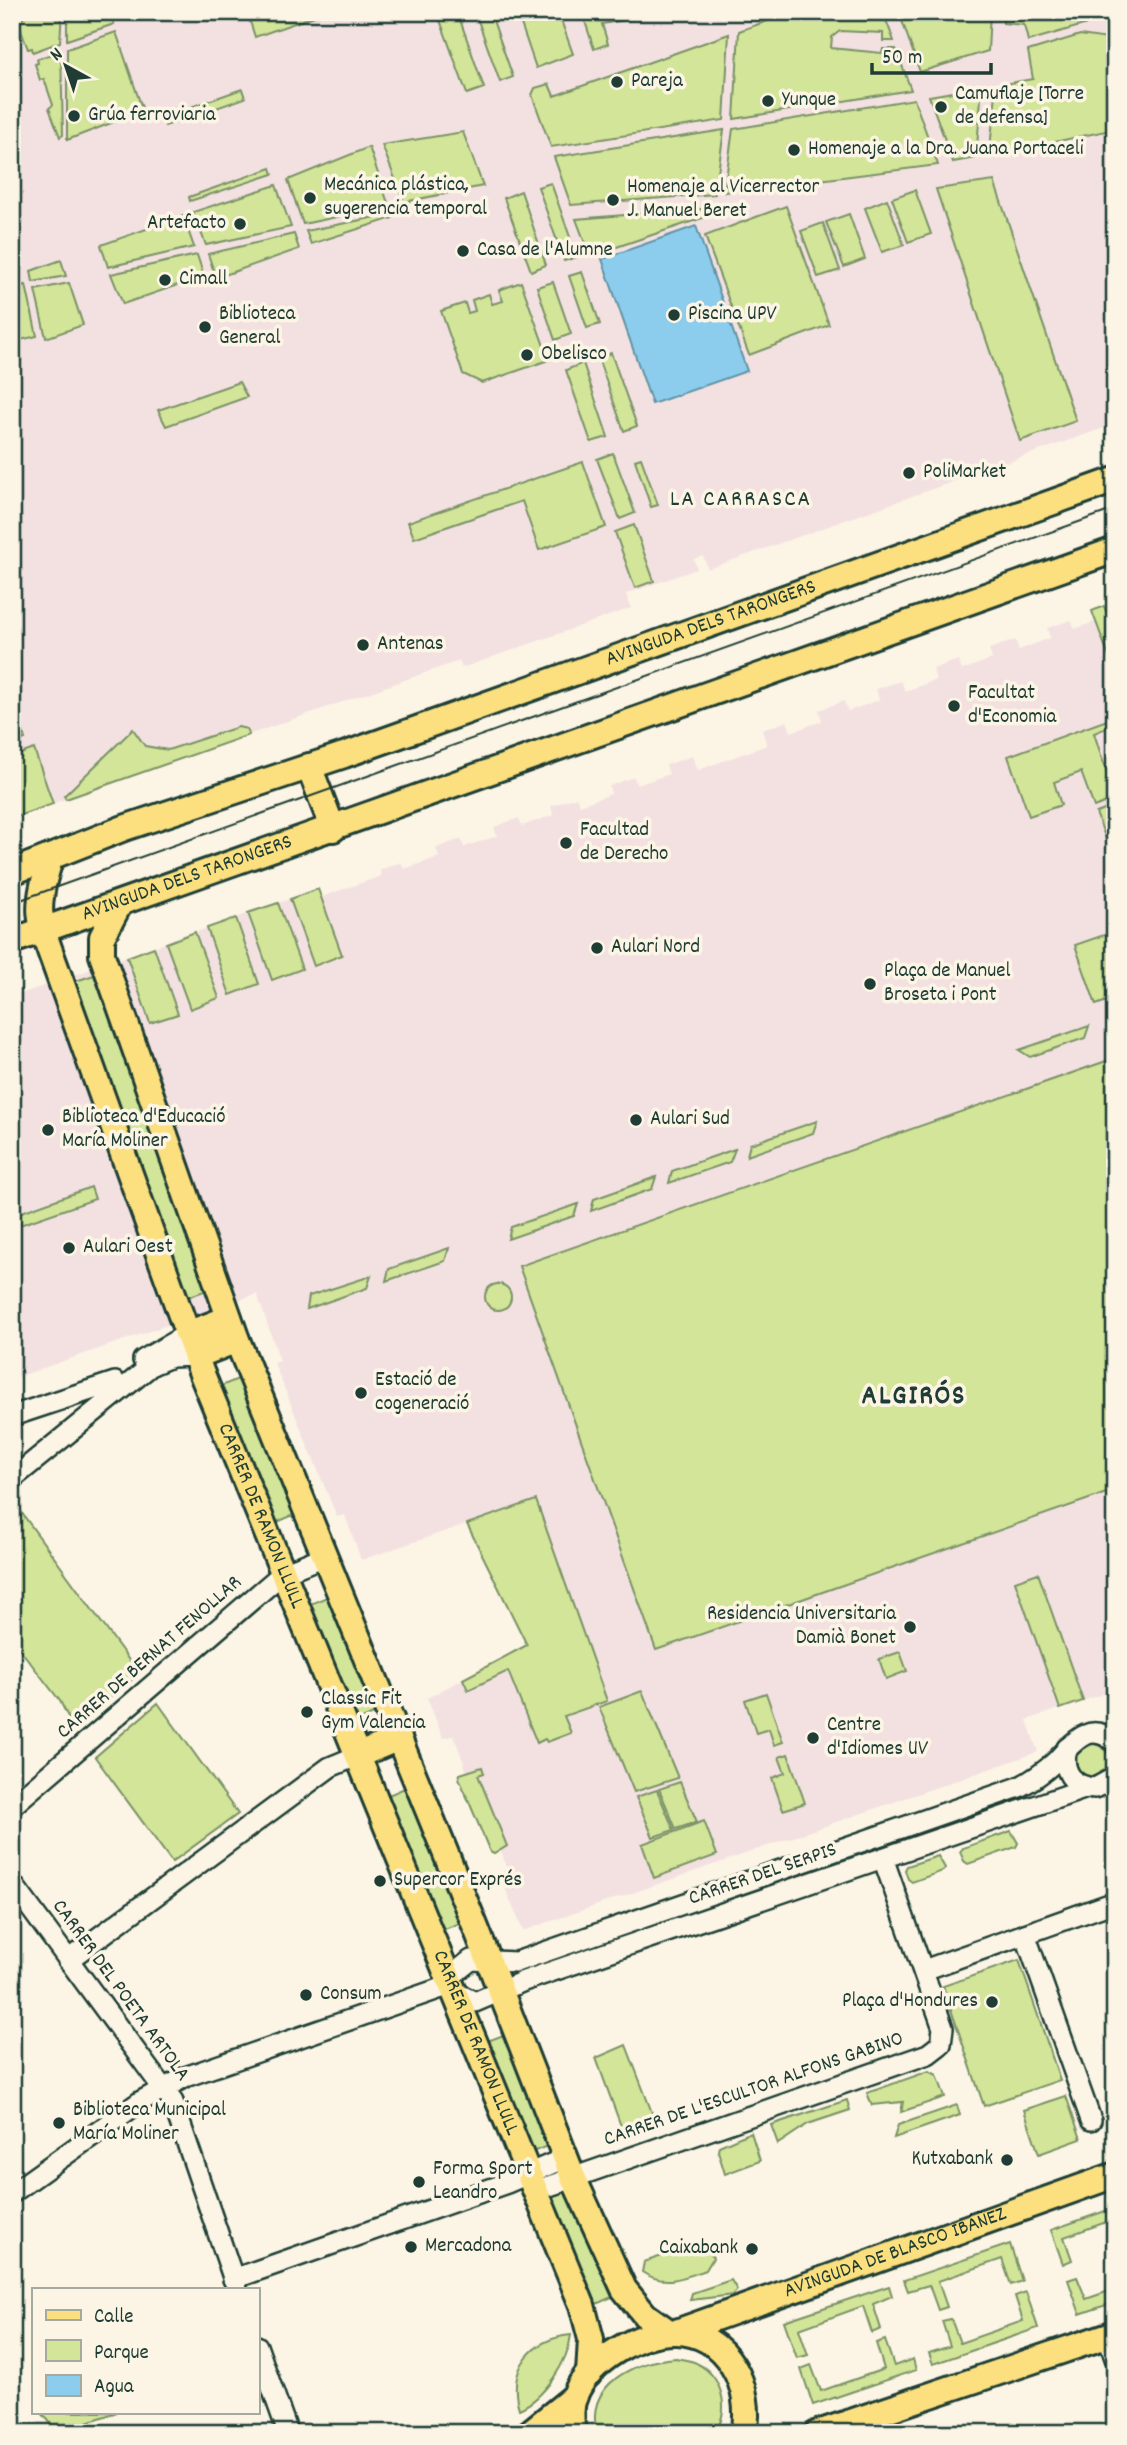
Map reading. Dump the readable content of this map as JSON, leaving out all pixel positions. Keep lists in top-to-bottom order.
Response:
{
  "streets": {
    "main road": ["AVINGUDA DELS TARONGERS", "CARRER DE RAMON LLULL", "AVINGUDA DE BLASCO IBÁÑEZ"],
    "street": [
      "CARRER DE BERNAT FENOLLAR",
      "CARRER DEL SERPIS",
      "CARRER DEL POETA ARTOLA",
      "CARRER DE L'ESCULTOR ALFONS GABINO"
    ]
  },
  "crossings": [
    ["AVINGUDA DELS TARONGERS", "CARRER DE RAMON LLULL"],
    ["CARRER DE RAMON LLULL", "CARRER DE BERNAT FENOLLAR"],
    ["CARRER DE RAMON LLULL", "CARRER DEL SERPIS"],
    ["CARRER DE RAMON LLULL", "CARRER DE L'ESCULTOR ALFONS GABINO"],
    ["CARRER DE RAMON LLULL", "AVINGUDA DE BLASCO IBÁÑEZ"],
    ["CARRER DEL SERPIS", "CARRER DEL POETA ARTOLA"],
    ["CARRER DEL POETA ARTOLA", "CARRER DE L'ESCULTOR ALFONS GABINO"]
  ],
  "districts": ["LA CARRASCA", "ALGIRÓS"],
  "places": [
    "Pareja",
    "Yunque",
    "Camuflaje [Torre de defensa]",
    "Grúa ferroviaria",
    "Homenaje a la Dra. Juana Portaceli",
    "Mecánica plástica, sugerencia temporal",
    "Homenaje al Vicerrector J. Manuel Beret",
    "Artefacto",
    "Casa de l'Alumne",
    "Cimall",
    "Piscina UPV",
    "Biblioteca General",
    "Obelisco",
    "PoliMarket",
    "Antenas",
    "Facultat d'Economia",
    "Facultad de Derecho",
    "Aulari Nord",
    "Plaça de Manuel Broseta i Pont",
    "Aulari Sud",
    "Biblioteca d'Educació María Moliner",
    "Aulari Oest",
    "Estació de cogeneració",
    "Residencia Universitaria Damià Bonet",
    "Classic Fit Gym Valencia",
    "Centre d'Idiomes UV",
    "Supercor Exprés",
    "Consum",
    "Plaça d'Hondures",
    "Biblioteca Municipal María Moliner",
    "Kutxabank",
    "Forma Sport Leandro",
    "Mercadona",
    "Caixabank"
  ],
  "legend": ["Calle", "Parque", "Agua"],
  "scale_bar": "50 m",
  "north": "top left"
}
